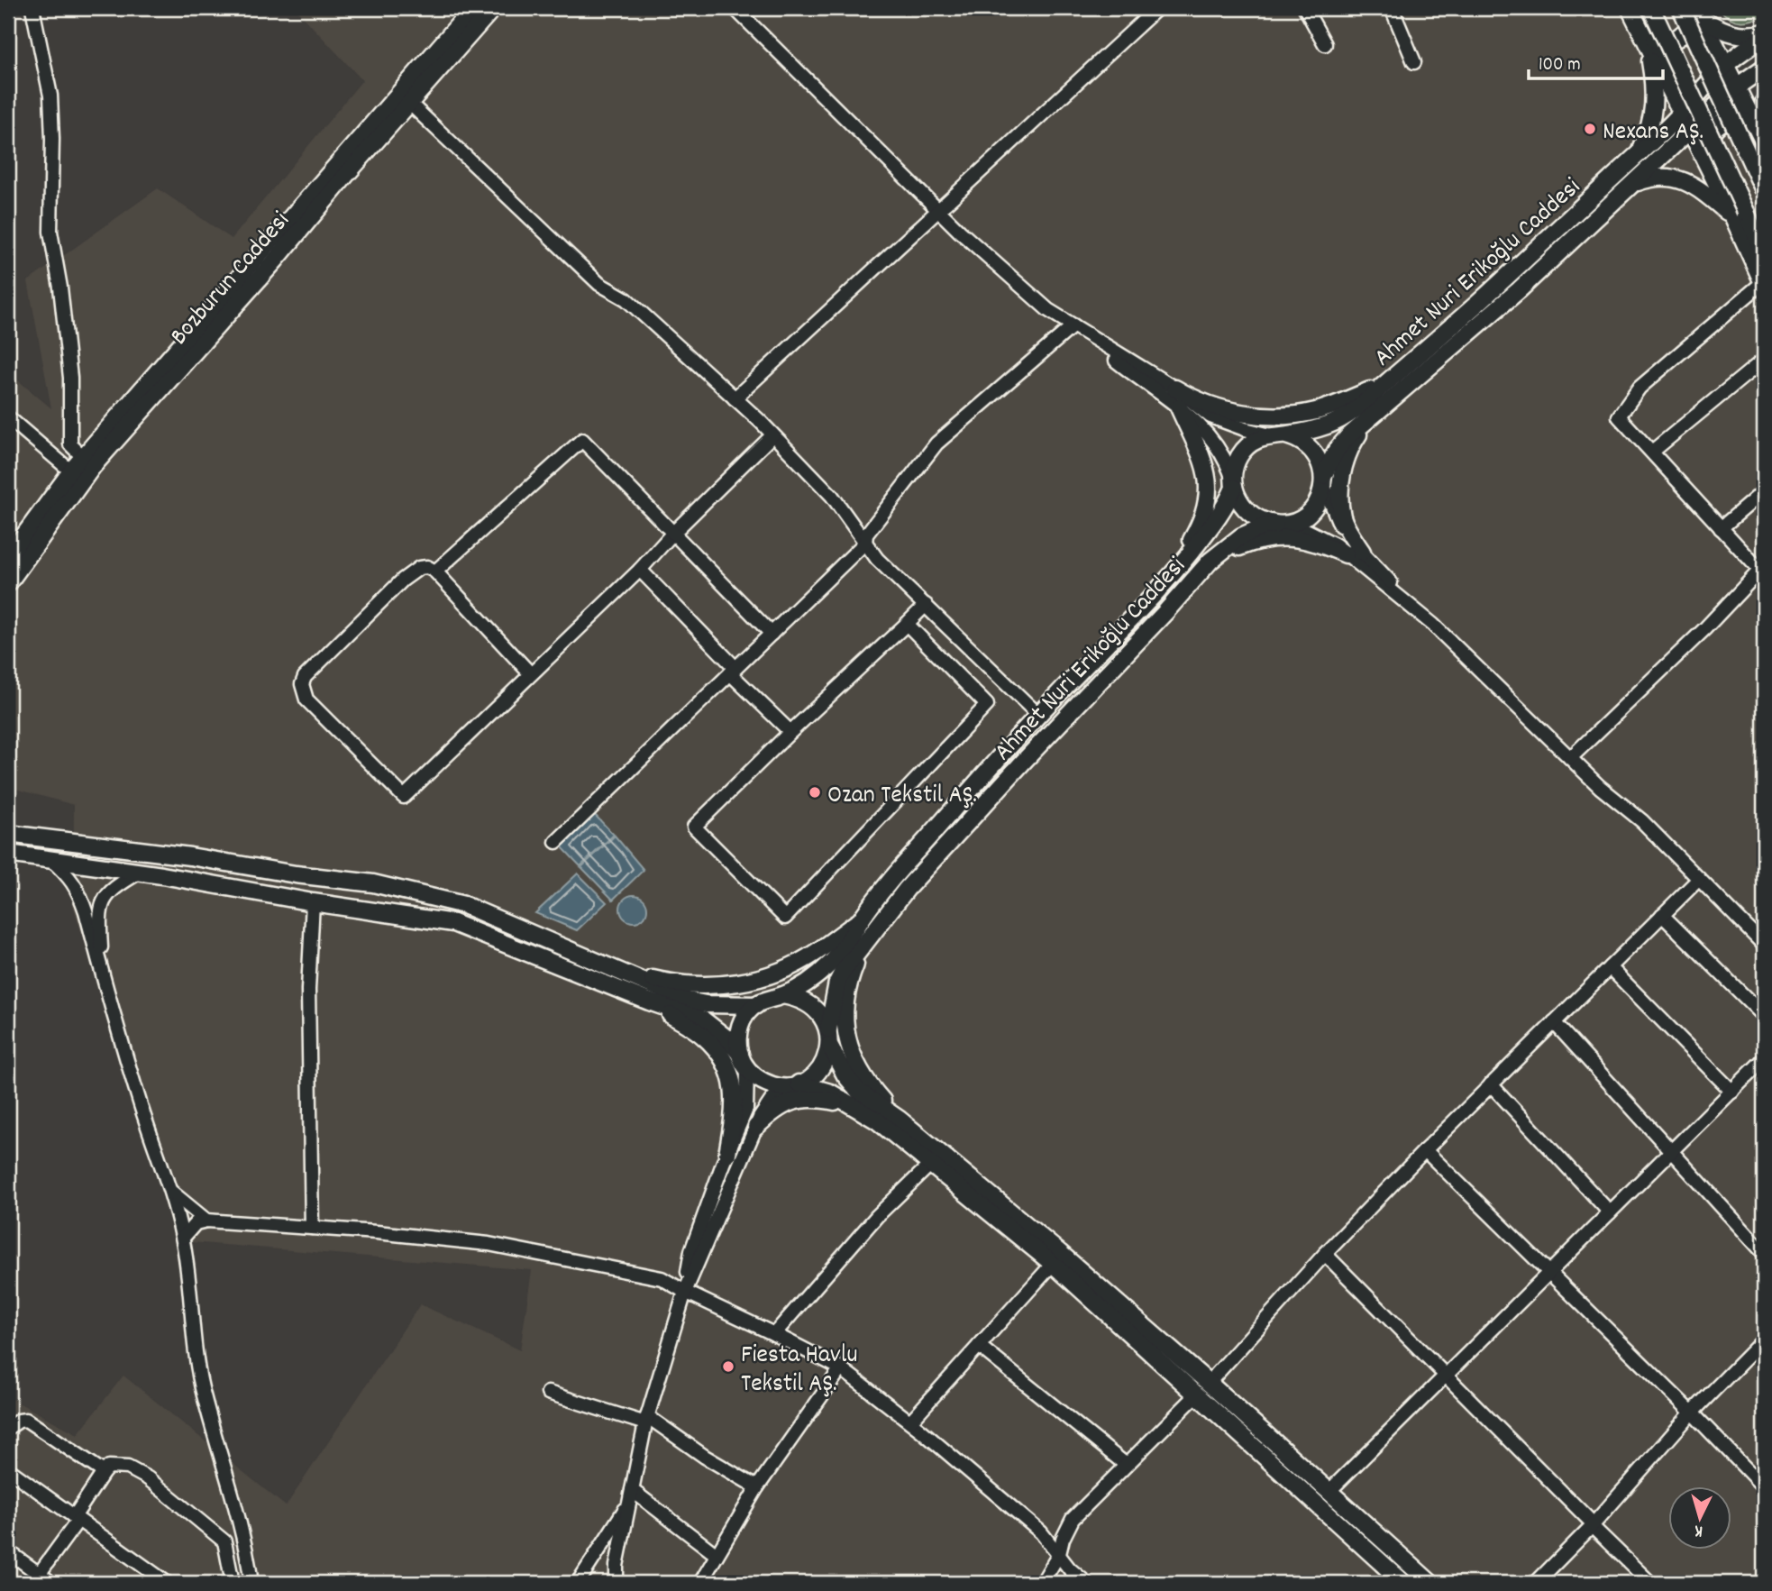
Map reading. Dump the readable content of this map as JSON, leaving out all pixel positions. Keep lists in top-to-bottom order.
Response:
{
  "streets": {
    "main road": ["Ahmet Nuri Erikoğlu Caddesi", "Bozburun Caddesi"]
  },
  "places": ["Nexans AŞ.", "Ozan Tekstil AŞ.", "Fiesta Havlu Tekstil AŞ."],
  "scale_bar": "100 m",
  "north": "bottom"
}
